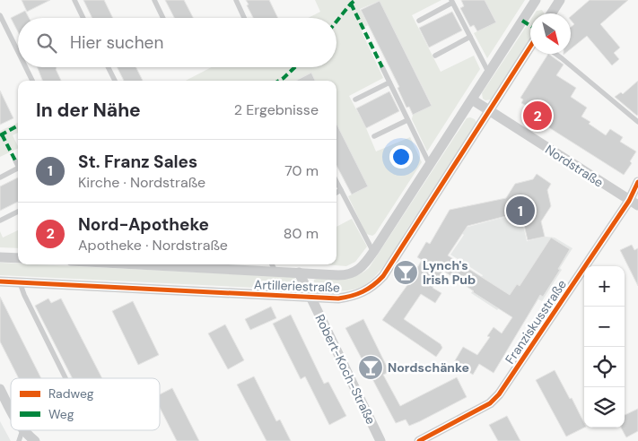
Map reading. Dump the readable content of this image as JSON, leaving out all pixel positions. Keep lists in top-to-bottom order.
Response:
{
  "streets": {
    "street": [
      "Nordstraße",
      "Artilleriestraße",
      "Franziskusstraße",
      "Robert-Koch-Straße"
    ]
  },
  "crossings": [
    ["Nordstraße", "Artilleriestraße"],
    ["Nordstraße", "Franziskusstraße"],
    ["Artilleriestraße", "Robert-Koch-Straße"]
  ],
  "places": {
    "bar": ["Lynch's Irish Pub", "Nordschänke"]
  },
  "legend": ["Radweg", "Weg"],
  "north": "bottom right",
  "page": {
    "search": "Hier suchen",
    "heading": ["In der Nähe", "2 Ergebnisse"],
    "pins": ["2", "1"],
    "list": [
      {
        "mark": "1",
        "name": "St. Franz Sales",
        "note": "Kirche · Nordstraße",
        "value": "70 m"
      },
      {
        "mark": "2",
        "name": "Nord-Apotheke",
        "note": "Apotheke · Nordstraße",
        "value": "80 m"
      }
    ],
    "map_buttons": ["+", "−"]
  }
}
